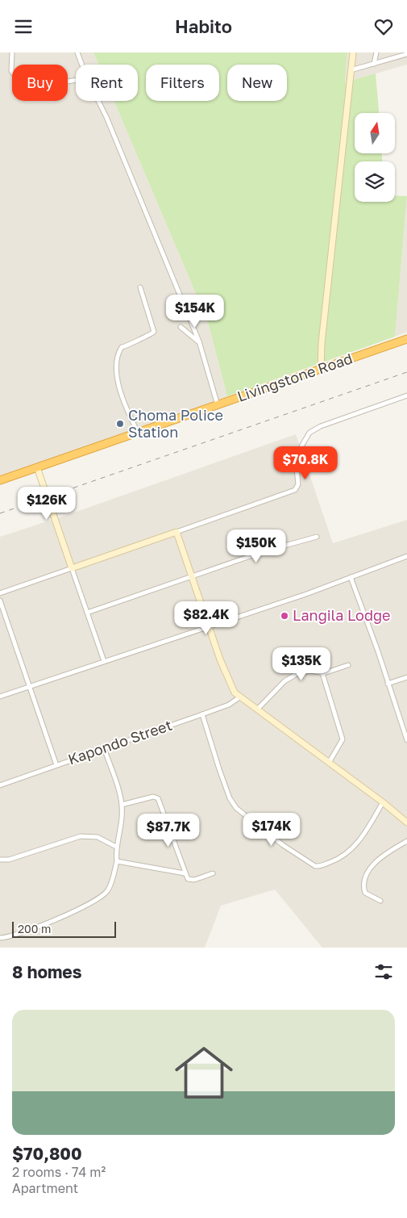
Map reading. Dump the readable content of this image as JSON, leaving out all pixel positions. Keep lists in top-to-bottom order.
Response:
{
  "streets": {
    "highway": ["Livingstone Road"],
    "street": ["Kapondo Street"]
  },
  "places": ["Choma Police Station", "Langila Lodge"],
  "scale_bar": "200 m",
  "north": "top",
  "page": {
    "header": "Habito",
    "chip": [
      "Buy",
      "Rent",
      "Filters",
      "New"
    ],
    "price": [
      "$154K",
      "$70.8K",
      "$126K",
      "$150K",
      "$82.4K",
      "$135K",
      "$174K",
      "$87.7K"
    ],
    "scale": "200 m",
    "heading": "8 homes",
    "list": [
      {
        "name": "$70,800",
        "note": "2 rooms · 74 m² · Apartment"
      }
    ]
  }
}
